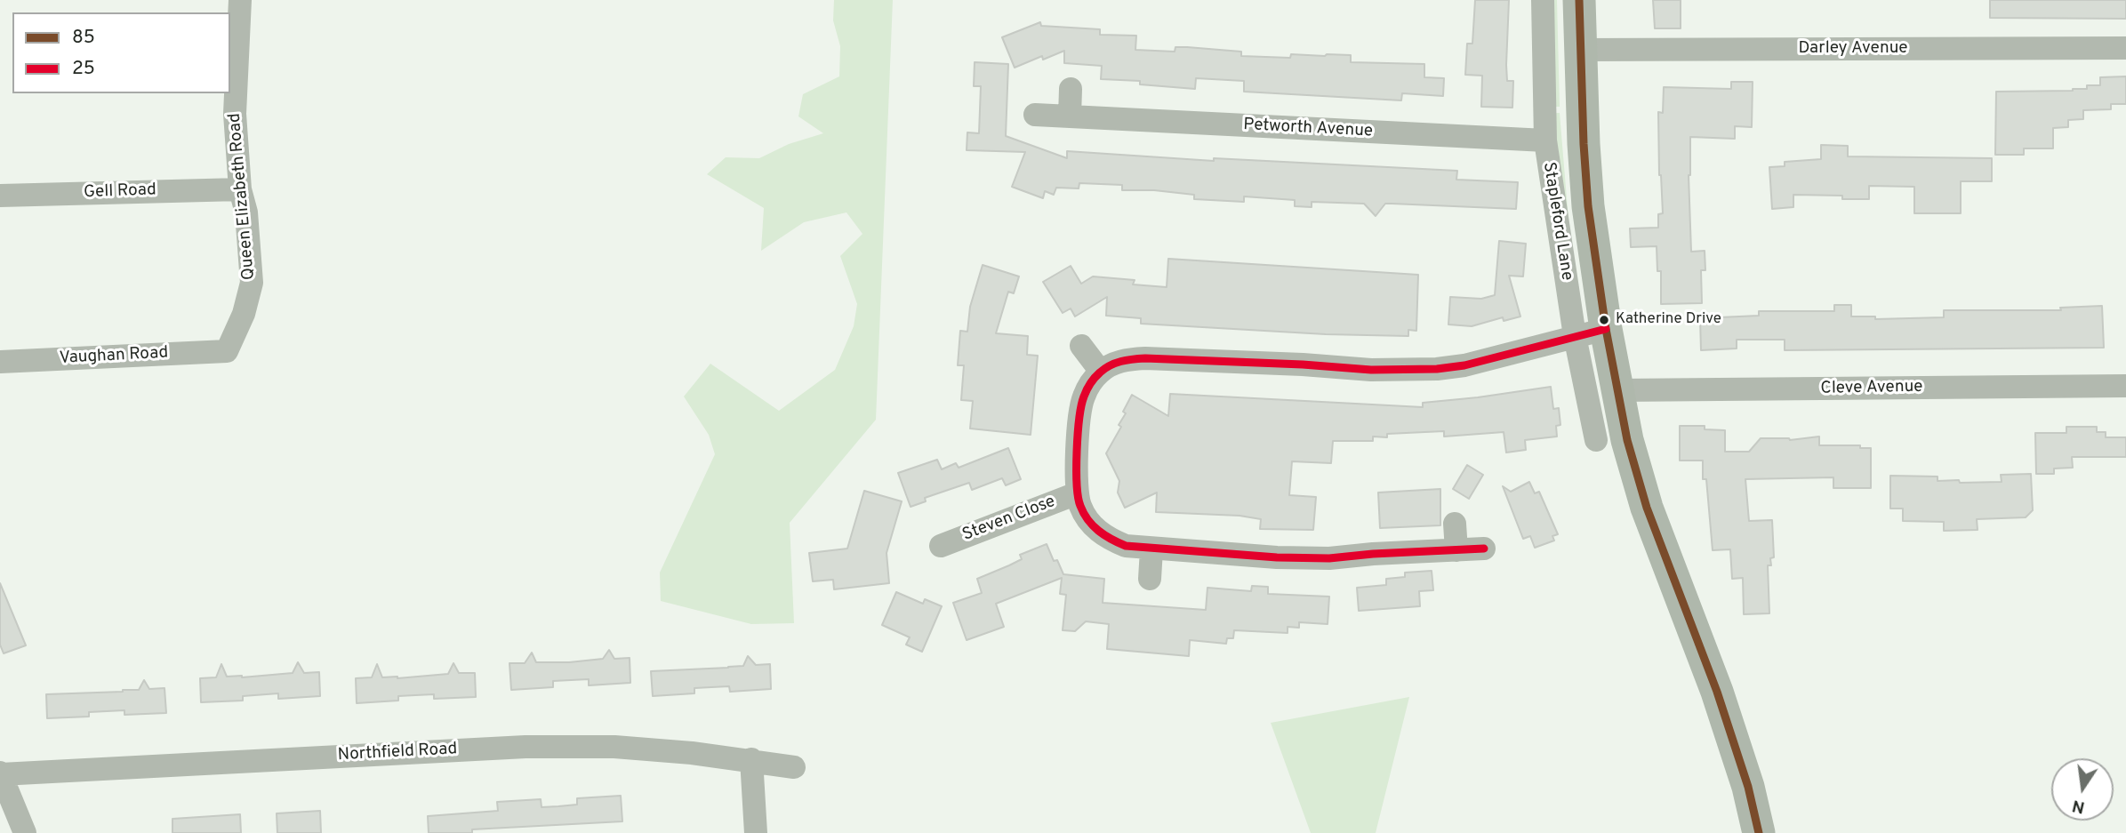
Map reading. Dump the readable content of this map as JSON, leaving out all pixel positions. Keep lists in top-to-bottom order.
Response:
{
  "streets": {
    "main road": ["Stapleford Lane"],
    "street": [
      "Darley Avenue",
      "Petworth Avenue",
      "Gell Road",
      "Queen Elizabeth Road",
      "Vaughan Road",
      "Cleve Avenue",
      "Steven Close",
      "Northfield Road"
    ]
  },
  "crossings": [
    ["Darley Avenue", "Stapleford Lane"],
    ["Petworth Avenue", "Stapleford Lane"],
    ["Gell Road", "Queen Elizabeth Road"],
    ["Queen Elizabeth Road", "Vaughan Road"],
    ["Stapleford Lane", "Cleve Avenue"]
  ],
  "places": ["Katherine Drive"],
  "lines": ["transit line 85", "transit line 25"],
  "legend": ["85", "25"],
  "north": "bottom"
}
